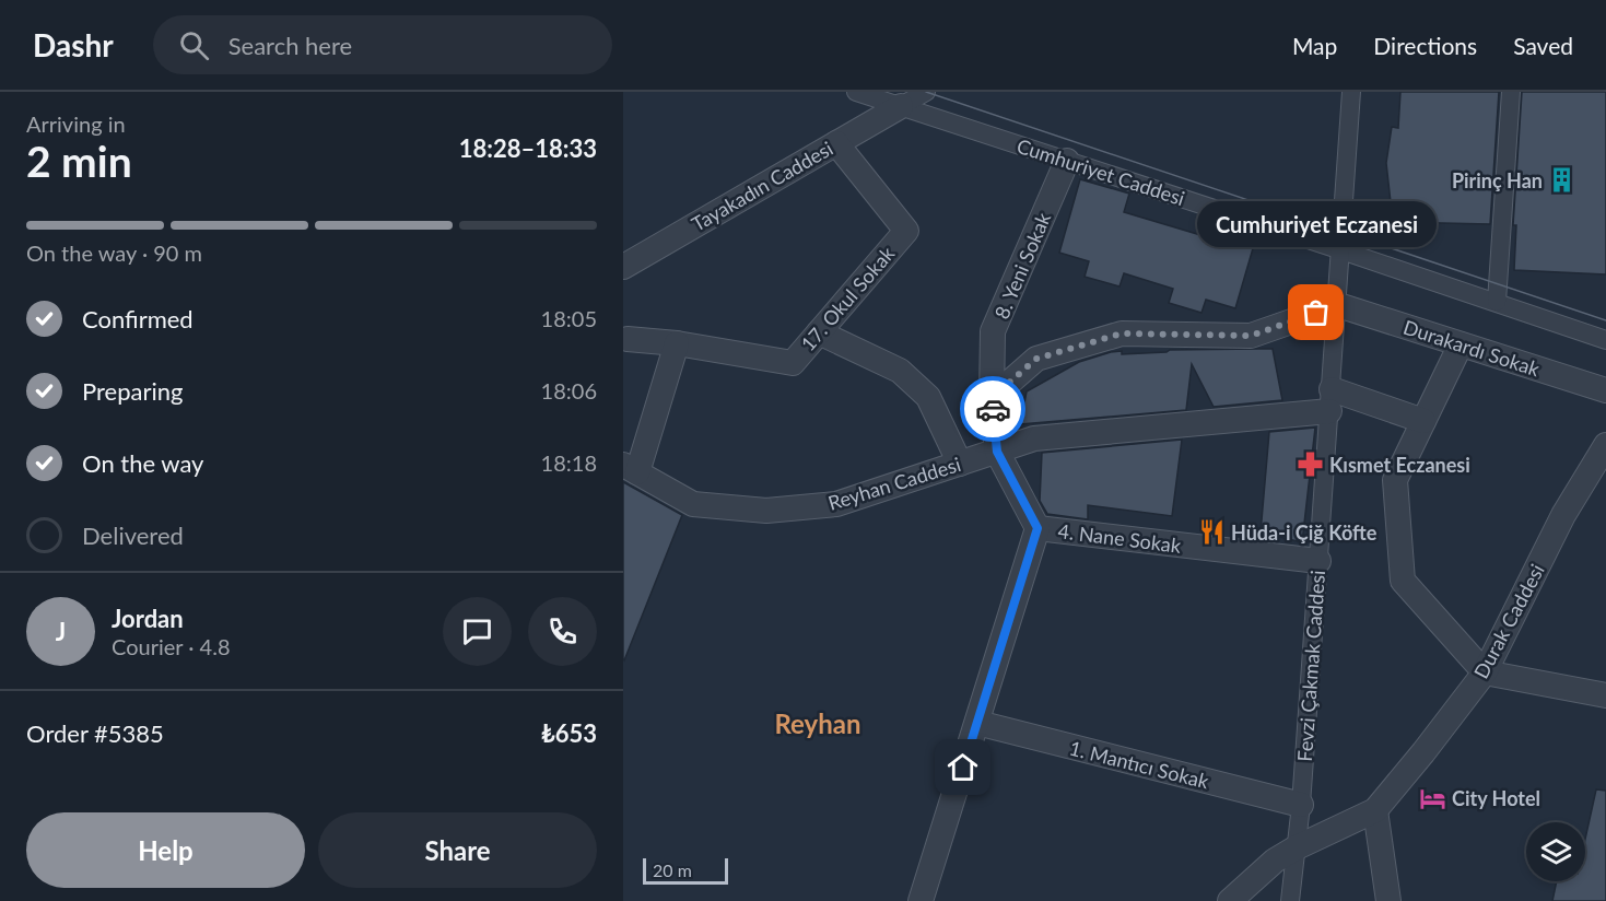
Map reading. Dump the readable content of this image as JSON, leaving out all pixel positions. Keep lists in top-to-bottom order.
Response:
{
  "streets": {
    "street": [
      "Cumhuriyet Caddesi",
      "Tayakadın Caddesi",
      "8. Yeni Sokak",
      "17. Okul Sokak",
      "Durakardı Sokak",
      "Reyhan Caddesi",
      "4. Nane Sokak",
      "Durak Caddesi",
      "Fevzi Çakmak Caddesi",
      "1. Mantıcı Sokak"
    ]
  },
  "crossings": [
    ["Cumhuriyet Caddesi", "Tayakadın Caddesi"],
    ["Cumhuriyet Caddesi", "8. Yeni Sokak"],
    ["Cumhuriyet Caddesi", "Fevzi Çakmak Caddesi"],
    ["Tayakadın Caddesi", "17. Okul Sokak"],
    ["8. Yeni Sokak", "Reyhan Caddesi"],
    ["Durakardı Sokak", "Fevzi Çakmak Caddesi"],
    ["Reyhan Caddesi", "Fevzi Çakmak Caddesi"],
    ["4. Nane Sokak", "Fevzi Çakmak Caddesi"],
    ["Durak Caddesi", "Fevzi Çakmak Caddesi"],
    ["Fevzi Çakmak Caddesi", "1. Mantıcı Sokak"]
  ],
  "districts": ["Reyhan"],
  "places": {
    "building": ["Pirinç Han"],
    "other": ["Cumhuriyet Eczanesi"],
    "pharmacy": ["Kısmet Eczanesi"],
    "restaurant": ["Hüda-i Çiğ Köfte"],
    "hotel": ["City Hotel"]
  },
  "scale_bar": "20 m",
  "page": {
    "header": "Dashr",
    "search": "Search here",
    "nav": ["Map", "Directions", "Saved"],
    "heading": ["2 min", "Arriving in", "18:28–18:33"],
    "panel": [
      "Jordan",
      "Courier · 4.8",
      "Order #5385",
      "₺653"
    ],
    "bubble": "Cumhuriyet Eczanesi",
    "bar": "On the way · 90 m",
    "list": [
      ["Confirmed", "18:05"],
      ["Preparing", "18:06"],
      ["On the way", "18:18"],
      "Delivered"
    ],
    "round": "J",
    "buttons": ["Help", "Share"],
    "scale": "20 m"
  }
}
